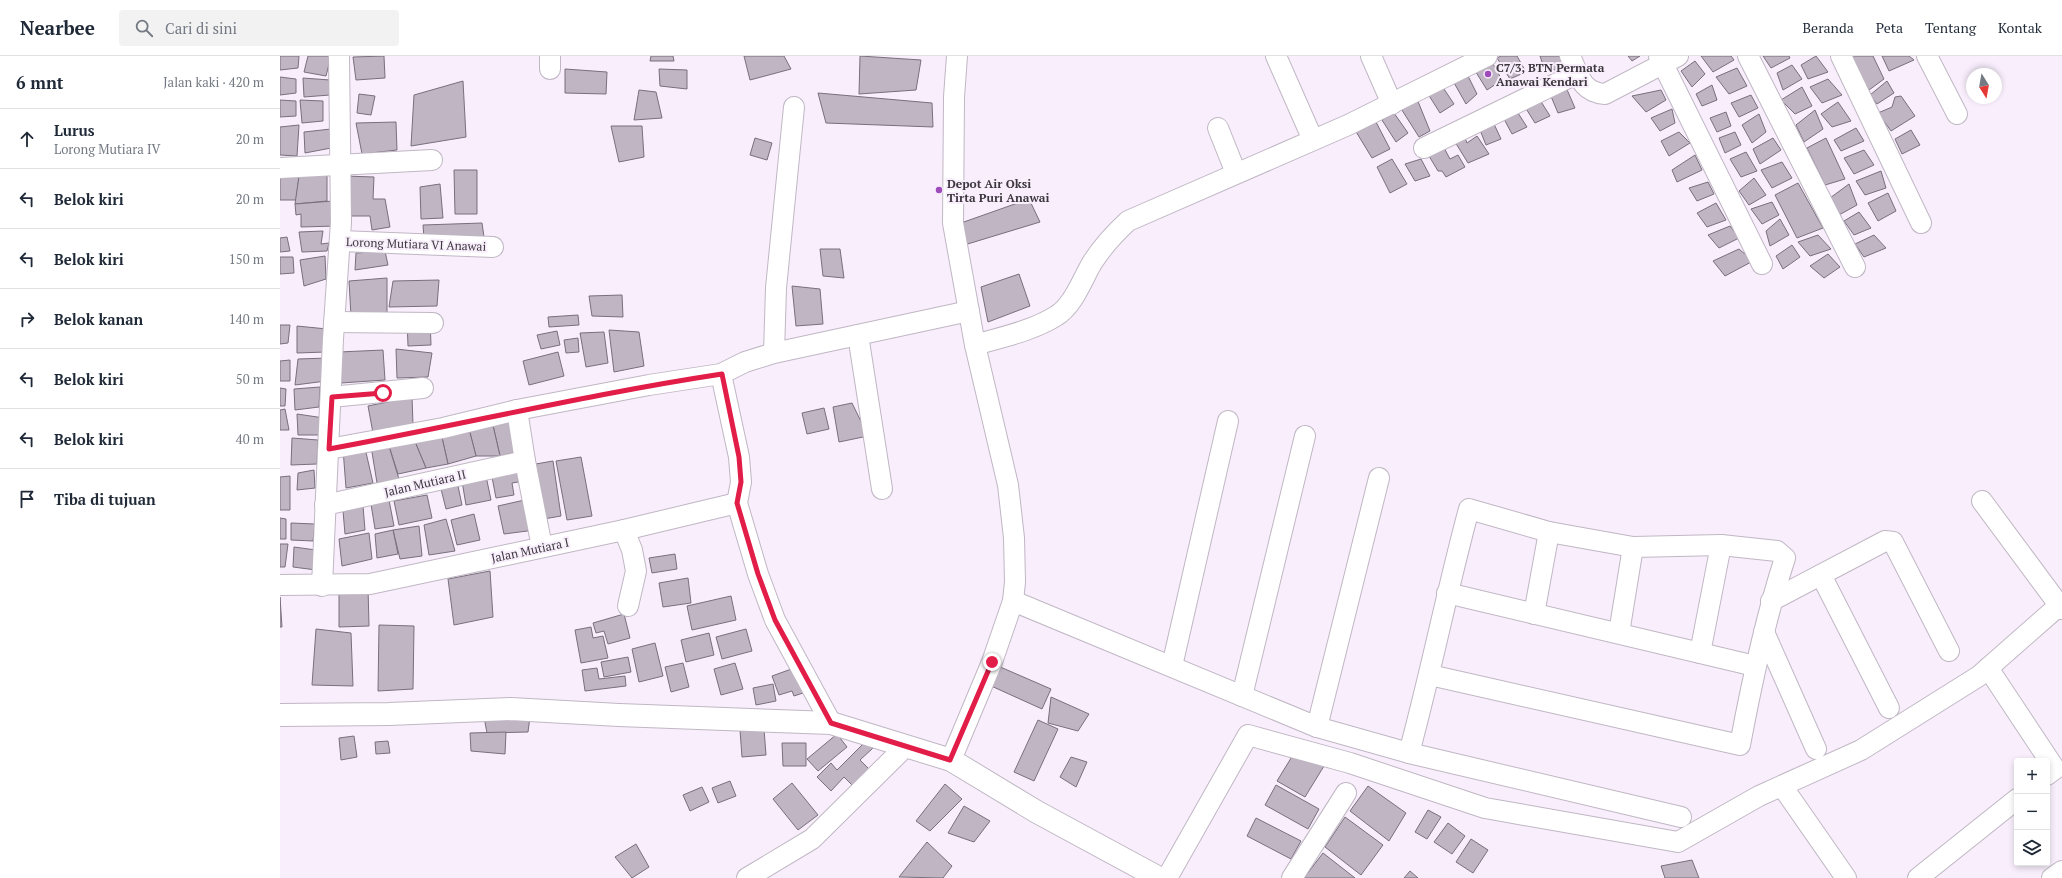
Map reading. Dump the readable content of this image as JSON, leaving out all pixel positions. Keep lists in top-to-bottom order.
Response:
{
  "streets": {
    "street": ["Lorong Mutiara VI Anawai", "Jalan Mutiara II", "Jalan Mutiara I"]
  },
  "places": ["C7/3, BTN Permata Anawai Kendari", "Depot Air Oksi Tirta Puri Anawai"],
  "north": "bottom",
  "page": {
    "header": "Nearbee",
    "search": "Cari di sini",
    "nav": [
      "Beranda",
      "Peta",
      "Tentang",
      "Kontak"
    ],
    "heading": ["6 mnt", "Jalan kaki · 420 m"],
    "list": [
      ["Lurus", "Lorong Mutiara IV", "20 m"],
      ["Belok kiri", "20 m"],
      ["Belok kiri", "150 m"],
      ["Belok kanan", "140 m"],
      ["Belok kiri", "50 m"],
      ["Belok kiri", "40 m"],
      "Tiba di tujuan"
    ],
    "map_buttons": ["+", "−"]
  }
}
